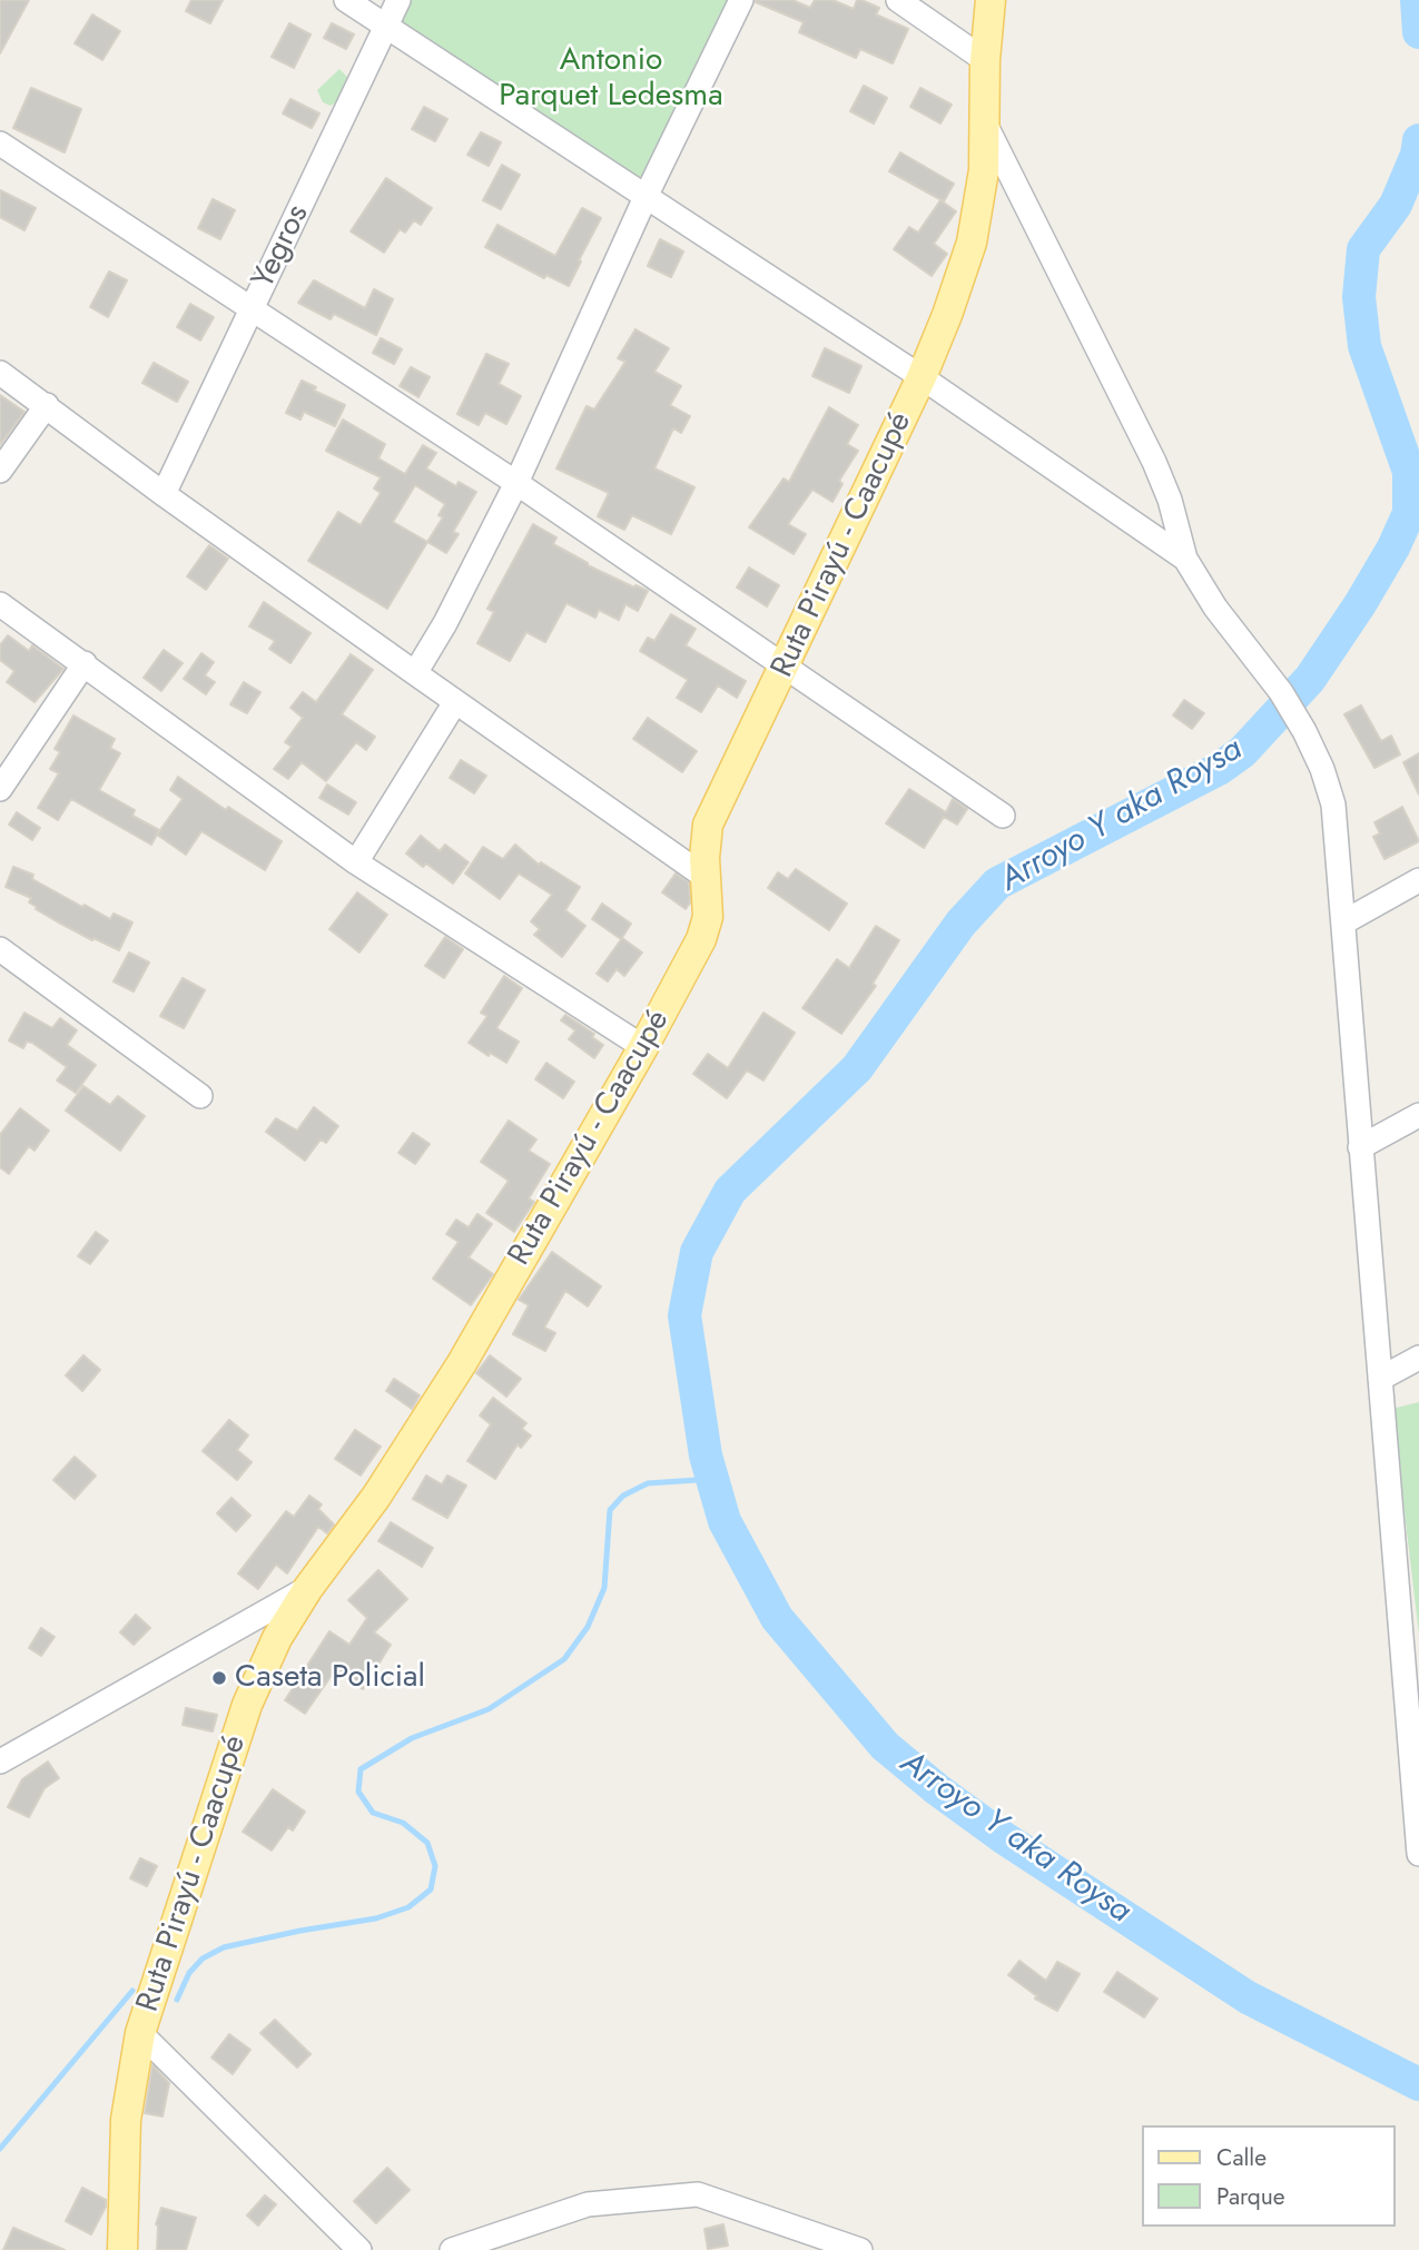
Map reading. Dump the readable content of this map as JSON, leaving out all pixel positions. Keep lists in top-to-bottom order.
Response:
{
  "streets": {
    "main road": ["Ruta Pirayú - Caacupé"],
    "street": ["Yegros"]
  },
  "water": ["Arroyo Y aka Roysa"],
  "parks": ["Antonio Parquet Ledesma"],
  "places": ["Caseta Policial"],
  "legend": ["Calle", "Parque"]
}
